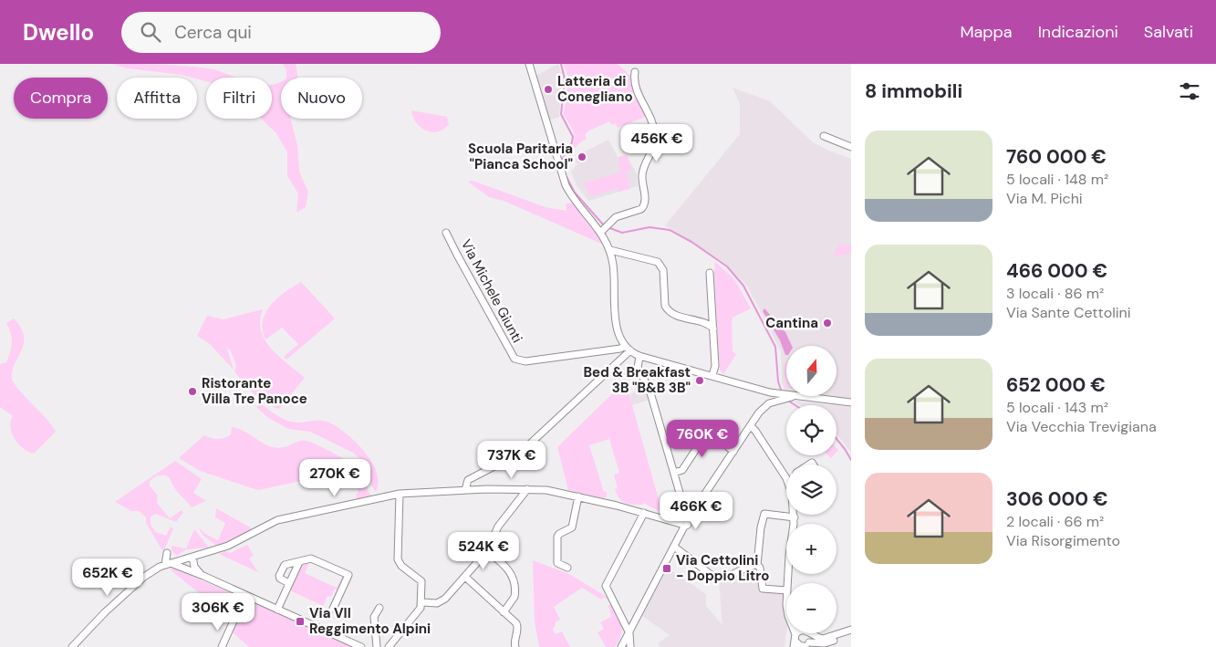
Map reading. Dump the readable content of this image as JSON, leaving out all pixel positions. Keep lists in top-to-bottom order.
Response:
{
  "streets": {
    "street": ["Via Michele Giunti"]
  },
  "places": {
    "other": [
      "Latteria di Conegliano",
      "Scuola Paritaria \"Pianca School\"",
      "Cantina",
      "Bed & Breakfast 3B \"B&B 3B\"",
      "Ristorante Villa Tre Panoce"
    ],
    "transit": ["Via Cettolini - Doppio Litro", "Via VII Reggimento Alpini"]
  },
  "north": "top",
  "page": {
    "header": "Dwello",
    "search": "Cerca qui",
    "nav": ["Mappa", "Indicazioni", "Salvati"],
    "heading": "8 immobili",
    "chip": [
      "Compra",
      "Affitta",
      "Filtri",
      "Nuovo"
    ],
    "list": [
      {
        "name": "760 000 €",
        "note": "5 locali · 148 m² · Via M. Pichi"
      },
      {
        "name": "466 000 €",
        "note": "3 locali · 86 m² · Via Sante Cettolini"
      },
      {
        "name": "652 000 €",
        "note": "5 locali · 143 m² · Via Vecchia Trevigiana"
      },
      {
        "name": "306 000 €",
        "note": "2 locali · 66 m² · Via Risorgimento"
      }
    ],
    "price": [
      "456K €",
      "760K €",
      "737K €",
      "270K €",
      "466K €",
      "524K €",
      "652K €",
      "306K €"
    ],
    "map_buttons": ["+", "−"]
  }
}
